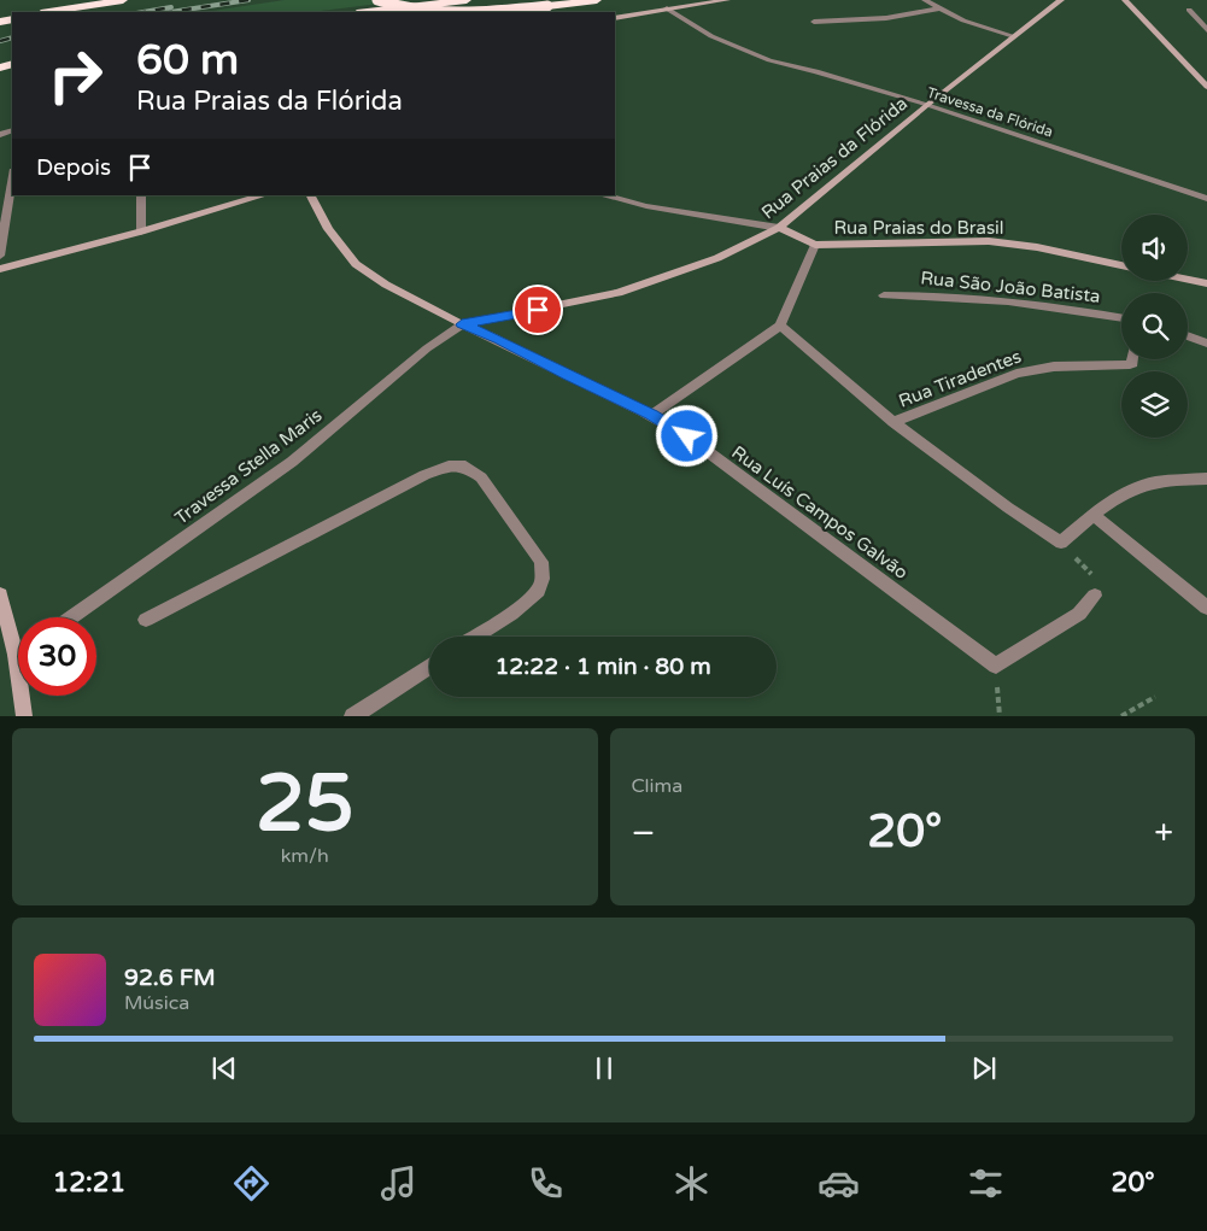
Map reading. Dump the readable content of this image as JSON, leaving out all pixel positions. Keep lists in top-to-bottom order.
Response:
{
  "streets": {
    "street": [
      "Travessa da Flórida",
      "Rua Praias da Flórida",
      "Rua Praias do Brasil",
      "Rua São João Batista",
      "Rua Tiradentes",
      "Travessa Stella Maris",
      "Rua Luís Campos Galvão"
    ]
  },
  "crossings": [
    ["Travessa da Flórida", "Rua Praias da Flórida"],
    ["Rua Praias da Flórida", "Rua Praias do Brasil"],
    ["Rua Praias da Flórida", "Travessa Stella Maris"],
    ["Rua Praias da Flórida", "Rua Luís Campos Galvão"],
    ["Travessa Stella Maris", "Rua Luís Campos Galvão"]
  ],
  "page": {
    "turn": ["60 m", "Rua Praias da Flórida"],
    "then": "Depois",
    "limit": "30",
    "trip": "12:22 · 1 min · 80 m",
    "tile": [
      ["25", "km/h"],
      "Clima"
    ],
    "heat": ["−", "20°", "+"],
    "song": ["92.6 FM", "Música"],
    "tabs": ["12:21", "20°"]
  }
}
